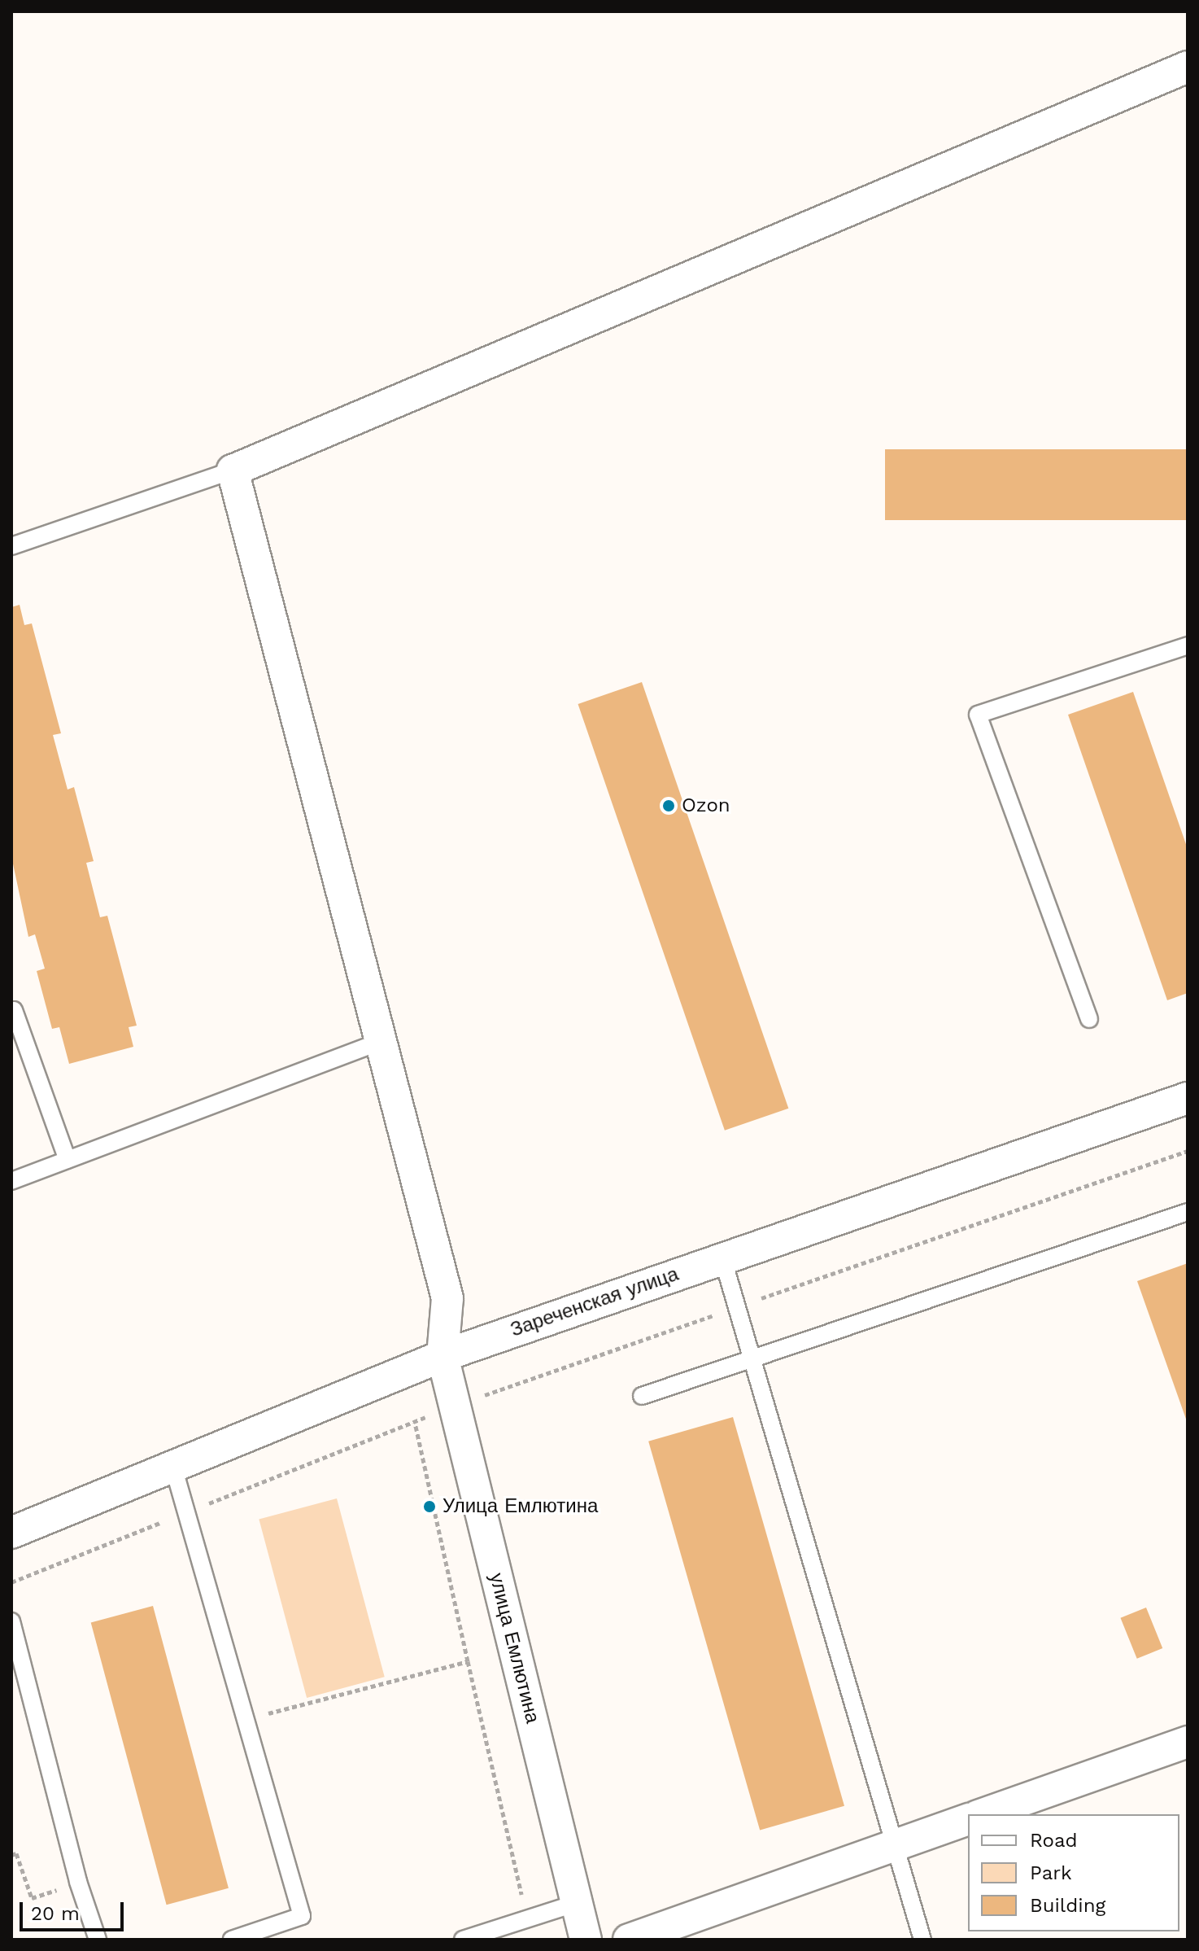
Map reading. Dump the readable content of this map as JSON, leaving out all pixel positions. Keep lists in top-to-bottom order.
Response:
{
  "streets": {
    "street": ["Зареченская улица", "улица Емлютина"]
  },
  "crossings": [
    ["Зареченская улица", "улица Емлютина"]
  ],
  "places": ["Ozon", "Улица Емлютина"],
  "legend": ["Road", "Park", "Building"],
  "scale_bar": "20 m"
}
